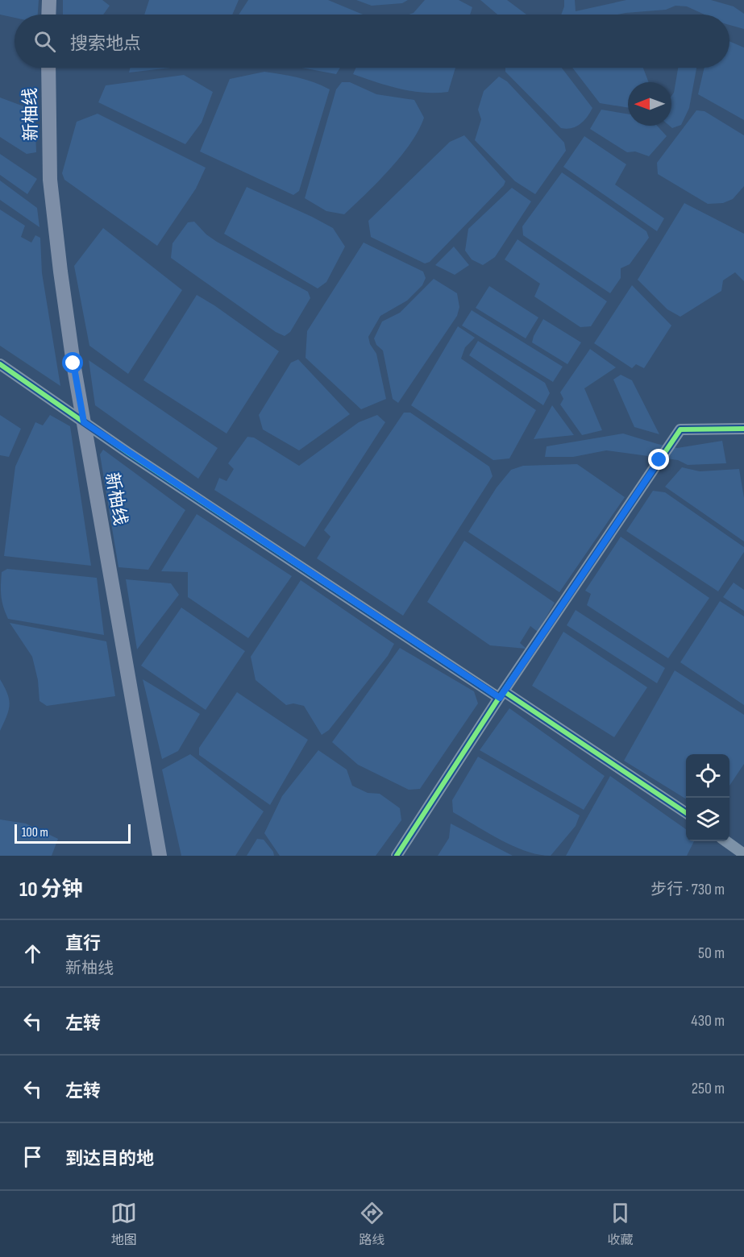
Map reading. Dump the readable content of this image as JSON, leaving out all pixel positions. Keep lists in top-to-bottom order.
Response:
{
  "streets": {
    "main road": ["新柚线"]
  },
  "scale_bar": "100 m",
  "north": "left",
  "page": {
    "search": "搜索地点",
    "scale": "100 m",
    "heading": ["10 分钟", "步行 · 730 m"],
    "list": [
      ["直行", "新柚线", "50 m"],
      ["左转", "430 m"],
      ["左转", "250 m"],
      "到达目的地"
    ],
    "nav": ["地图", "路线", "收藏"]
  }
}
